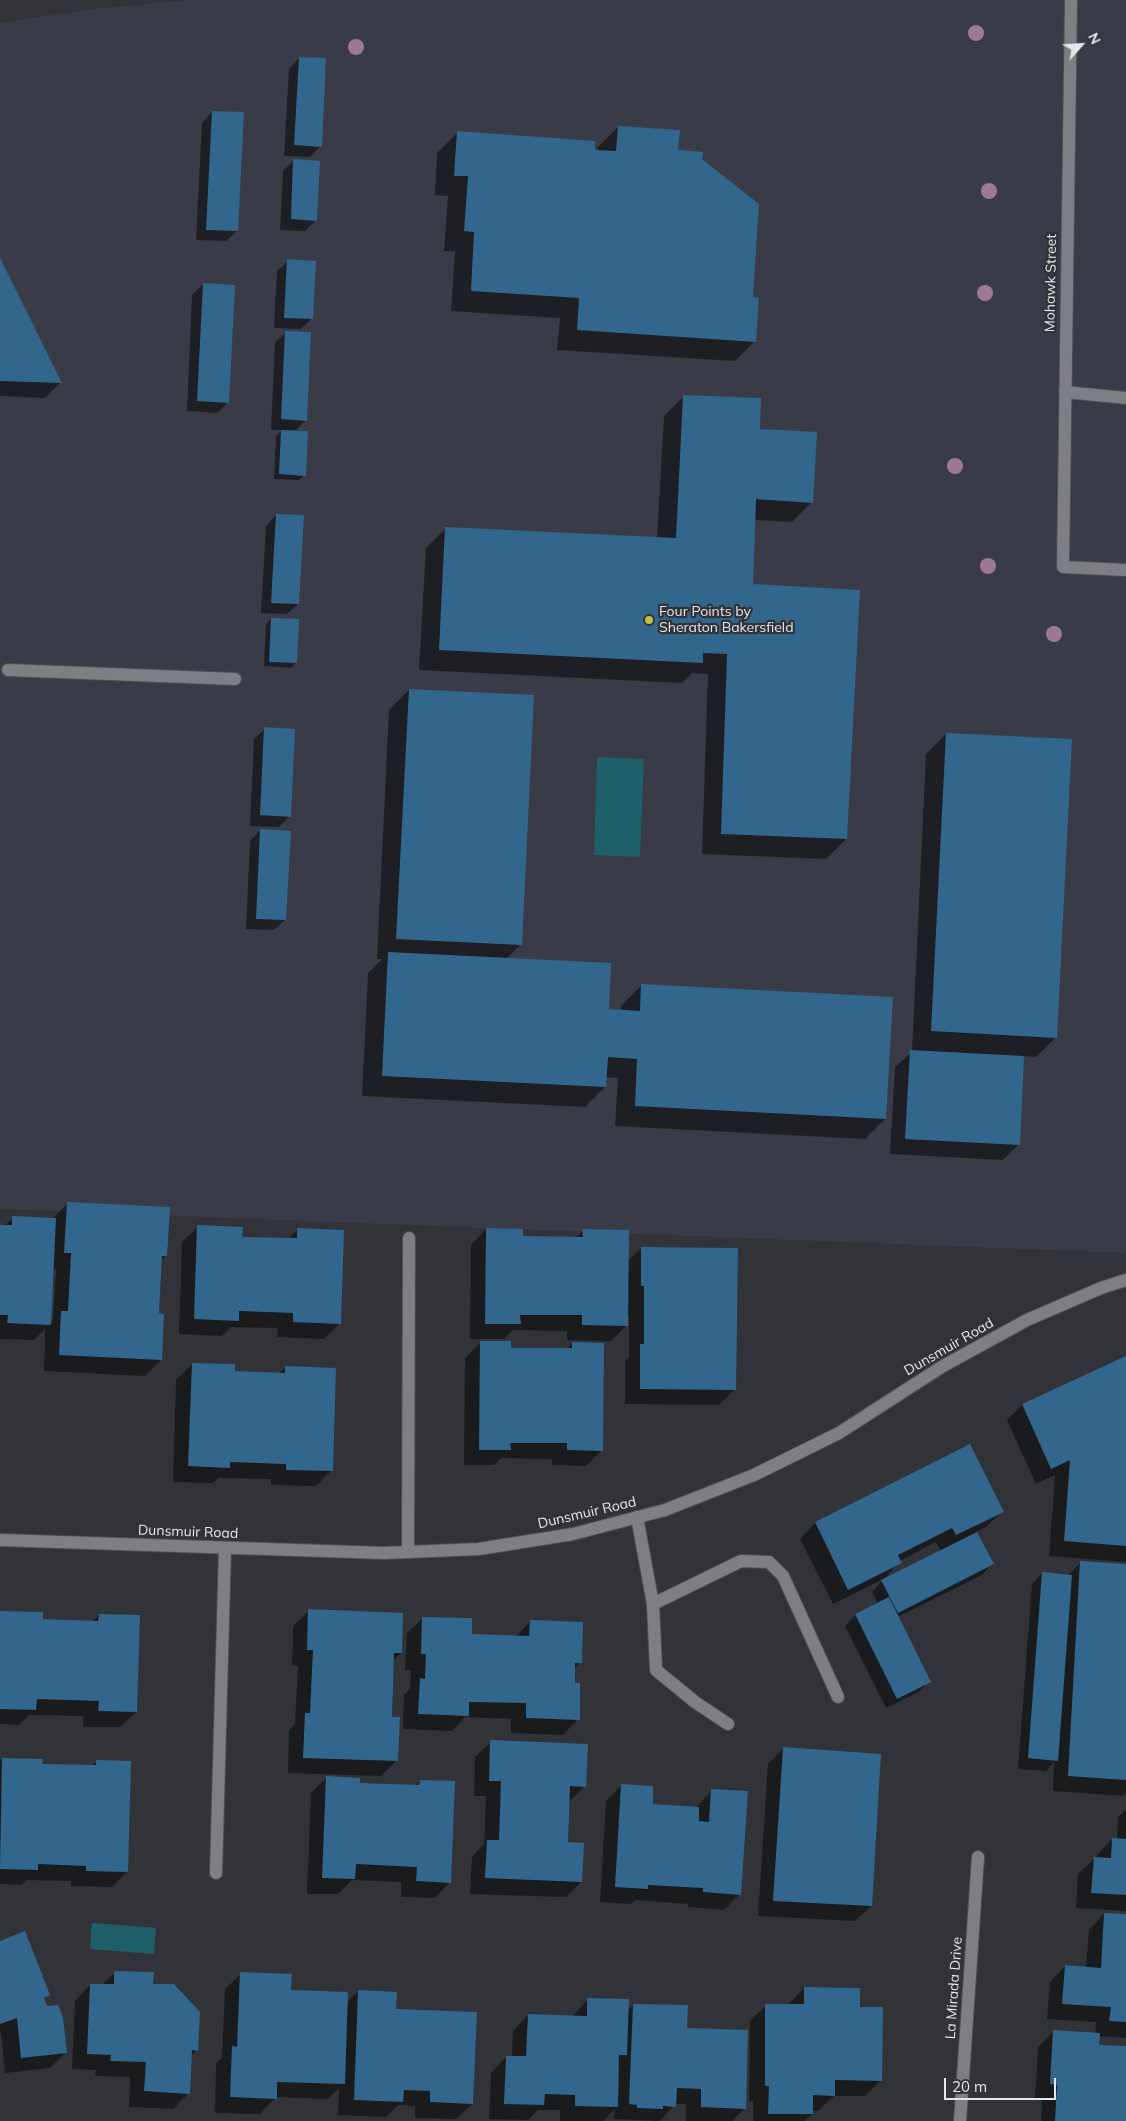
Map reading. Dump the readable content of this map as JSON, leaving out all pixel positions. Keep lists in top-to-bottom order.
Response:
{
  "streets": {
    "street": ["Mohawk Street", "Dunsmuir Road", "La Mirada Drive"]
  },
  "places": ["Four Points by Sheraton Bakersfield"],
  "scale_bar": "20 m",
  "north": "top right"
}
